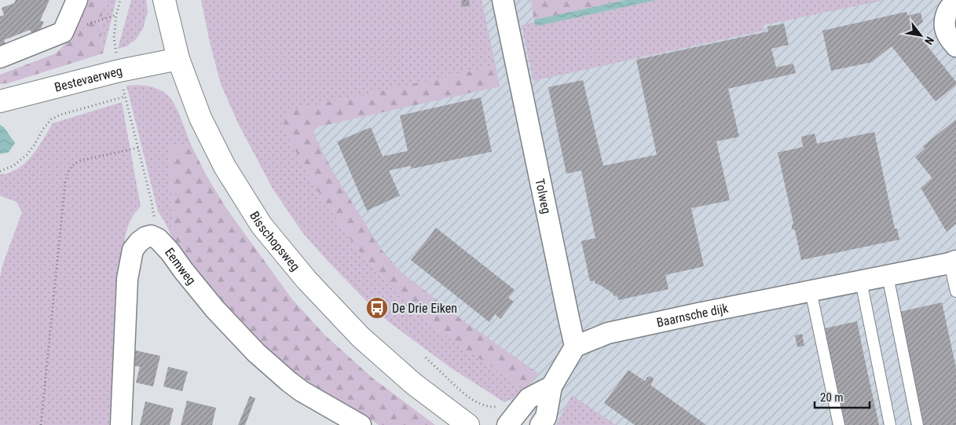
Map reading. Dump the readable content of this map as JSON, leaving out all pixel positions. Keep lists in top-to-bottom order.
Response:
{
  "streets": {
    "main road": ["Bestevaerweg", "Bisschopsweg"],
    "street": ["Tolweg", "Eemweg", "Baarnsche dijk"]
  },
  "crossings": [
    ["Bestevaerweg", "Bisschopsweg"],
    ["Tolweg", "Baarnsche dijk"]
  ],
  "places": {
    "bus stop": ["De Drie Eiken"]
  },
  "scale_bar": "20 m",
  "north": "bottom right"
}
